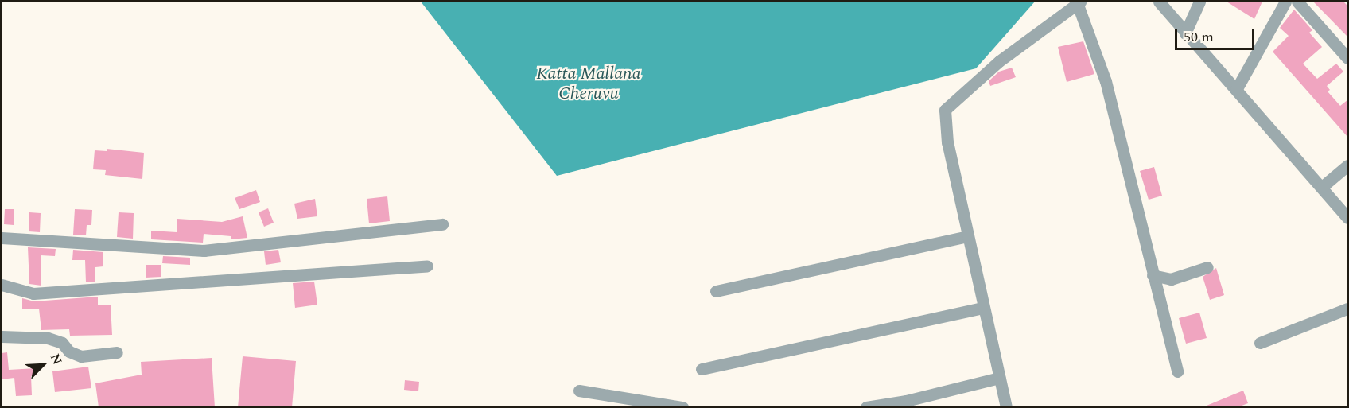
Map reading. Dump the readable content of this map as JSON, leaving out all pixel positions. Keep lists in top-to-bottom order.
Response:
{
  "water": ["Katta Mallana Cheruvu"],
  "scale_bar": "50 m",
  "north": "top right"
}
